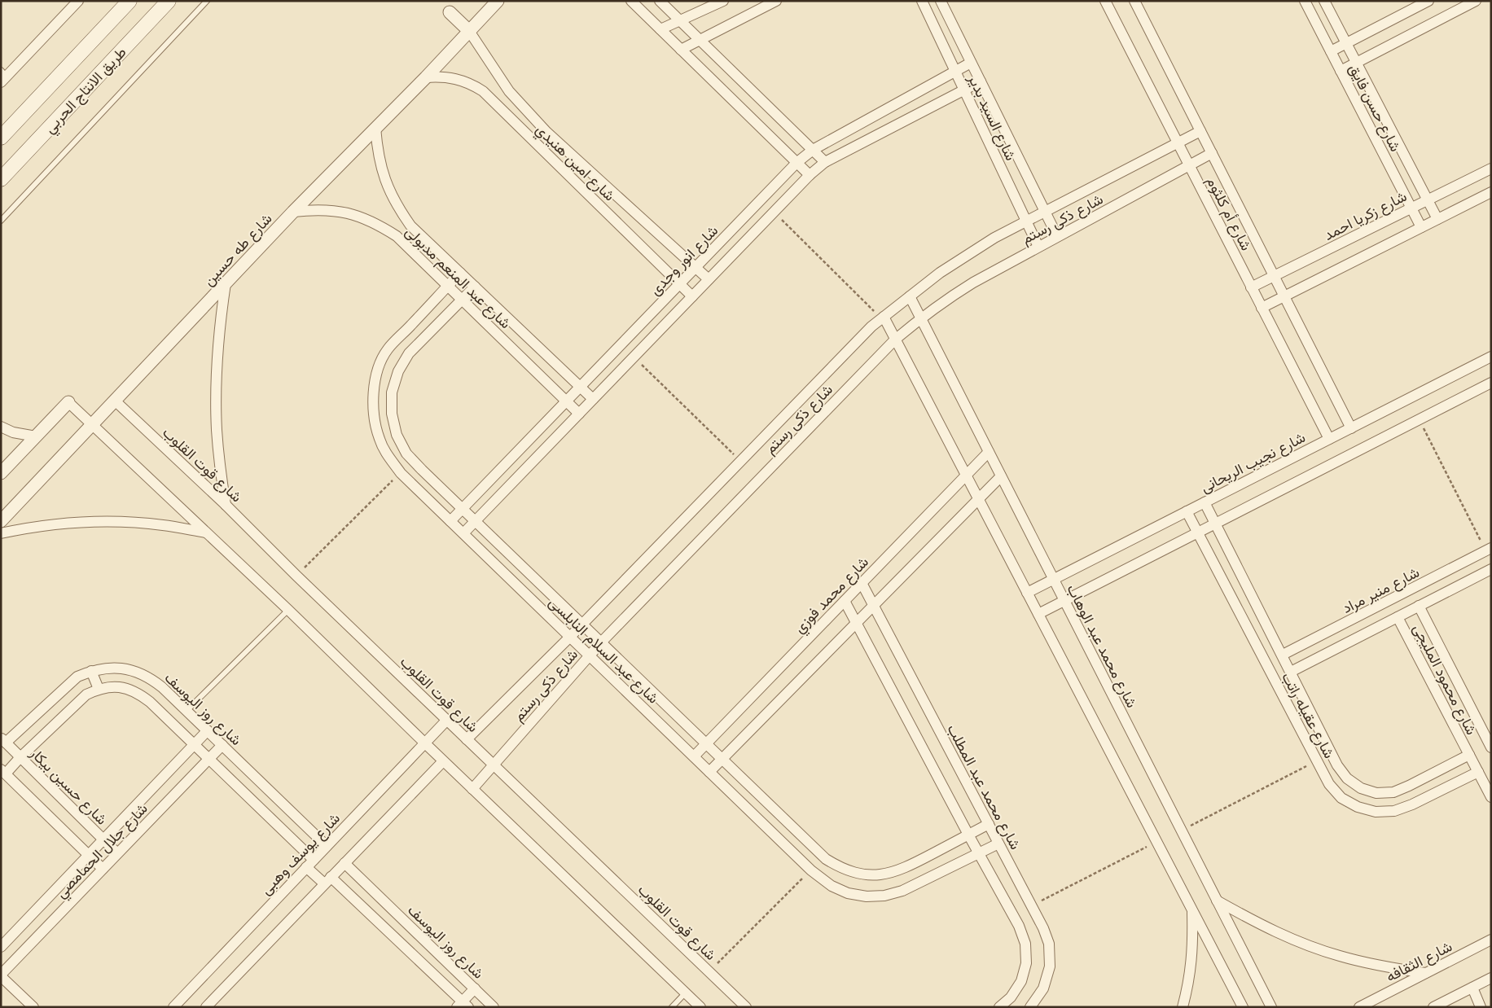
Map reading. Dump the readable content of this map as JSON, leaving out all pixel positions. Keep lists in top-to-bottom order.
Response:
{
  "streets": {
    "main road": ["طريق الانتاج الحربي"],
    "street": [
      "شارع حسن فايق",
      "شارع السيد بدير",
      "شارع امين هنيدي",
      "شارع أم كلثوم",
      "شارع زكريا احمد",
      "شارع ذكى رستم",
      "شارع طه حسين",
      "شارع انور وجدى",
      "شارع عبد المنعم مدبولى",
      "شارع نجيب الريحانى",
      "شارع قوت القلوب",
      "شارع منير مراد",
      "شارع محمد فوزي",
      "شارع محمد عبد الوهاب",
      "شارع عبد السلام النابلسى",
      "شارع محمود المليجى",
      "شارع روز اليوسف",
      "شارع عقيله راتب",
      "شارع حسين بيكار",
      "شارع محمد عبد المطلب",
      "شارع جلال الحمامصي",
      "شارع يوسف وهبى",
      "شارع الثقافه"
    ]
  },
  "crossings": [
    ["شارع حسن فايق", "شارع زكريا احمد"],
    ["شارع السيد بدير", "شارع ذكى رستم"],
    ["شارع السيد بدير", "شارع انور وجدى"],
    ["شارع امين هنيدي", "شارع طه حسين"],
    ["شارع امين هنيدي", "شارع انور وجدى"],
    ["شارع أم كلثوم", "شارع زكريا احمد"],
    ["شارع أم كلثوم", "شارع ذكى رستم"],
    ["شارع أم كلثوم", "شارع نجيب الريحانى"],
    ["شارع ذكى رستم", "شارع قوت القلوب"],
    ["شارع ذكى رستم", "شارع محمد عبد الوهاب"],
    ["شارع ذكى رستم", "شارع عبد السلام النابلسى"],
    ["شارع طه حسين", "شارع عبد المنعم مدبولى"],
    ["شارع طه حسين", "شارع قوت القلوب"],
    ["شارع انور وجدى", "شارع عبد المنعم مدبولى"],
    ["شارع انور وجدى", "شارع عبد السلام النابلسى"],
    ["شارع عبد المنعم مدبولى", "شارع عبد السلام النابلسى"],
    ["شارع نجيب الريحانى", "شارع محمد عبد الوهاب"],
    ["شارع نجيب الريحانى", "شارع عقيله راتب"],
    ["شارع قوت القلوب", "شارع يوسف وهبى"],
    ["شارع منير مراد", "شارع عقيله راتب"],
    ["شارع محمد فوزي", "شارع محمد عبد الوهاب"],
    ["شارع محمد فوزي", "شارع عبد السلام النابلسى"],
    ["شارع محمد فوزي", "شارع محمد عبد المطلب"],
    ["شارع عبد السلام النابلسى", "شارع محمد عبد المطلب"],
    ["شارع محمود المليجى", "شارع عقيله راتب"],
    ["شارع روز اليوسف", "شارع حسين بيكار"],
    ["شارع روز اليوسف", "شارع جلال الحمامصي"],
    ["شارع روز اليوسف", "شارع يوسف وهبى"],
    ["شارع حسين بيكار", "شارع جلال الحمامصي"]
  ]
}
